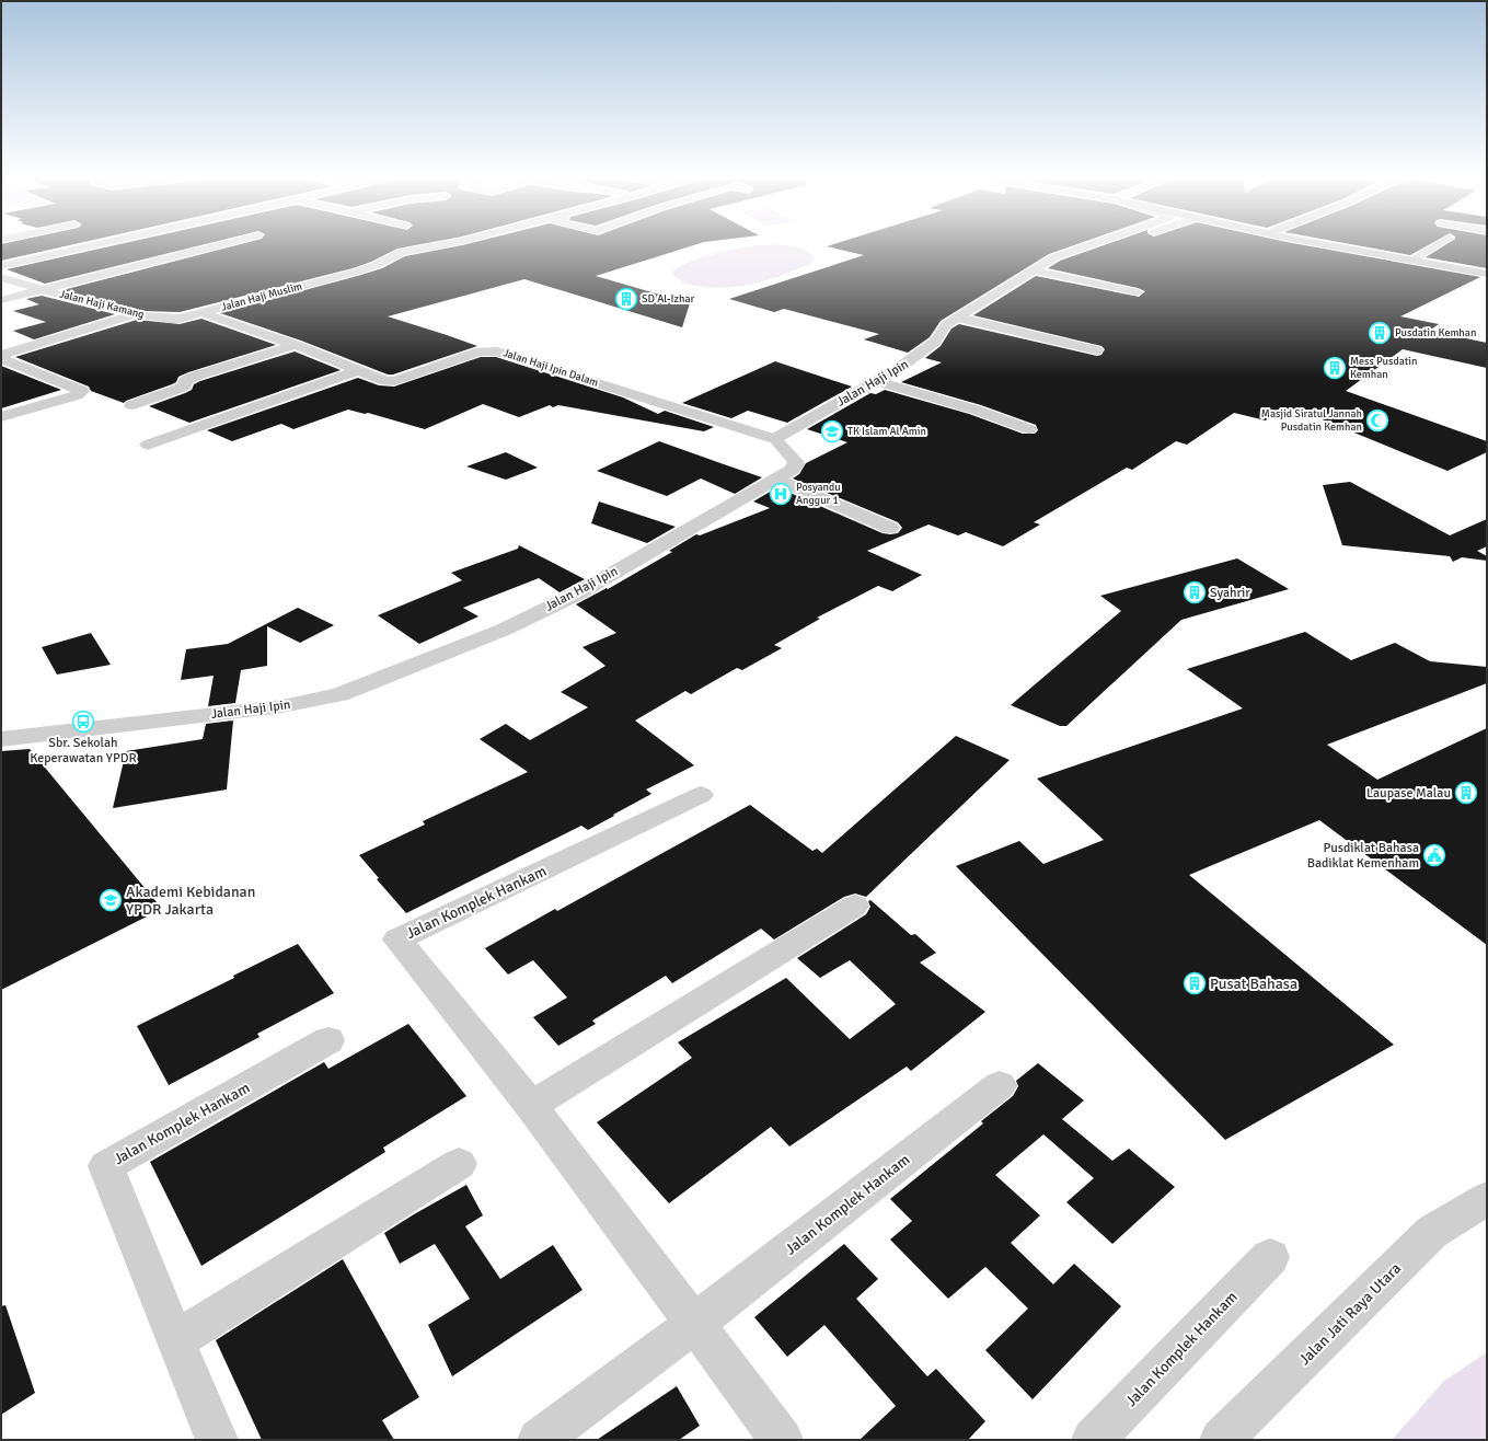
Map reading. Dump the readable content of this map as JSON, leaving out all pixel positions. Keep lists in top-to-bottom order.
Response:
{
  "streets": {
    "street": [
      "Jalan Haji Muslim",
      "Jalan Haji Kamang",
      "Jalan Haji Ipin Dalam",
      "Jalan Haji Ipin",
      "Jalan Komplek Hankam",
      "Jalan Jati Raya Utara"
    ]
  },
  "crossings": [
    ["Jalan Haji Muslim", "Jalan Haji Kamang"],
    ["Jalan Haji Muslim", "Jalan Haji Ipin Dalam"],
    ["Jalan Haji Kamang", "Jalan Haji Ipin Dalam"],
    ["Jalan Haji Ipin Dalam", "Jalan Haji Ipin"]
  ],
  "places": {
    "building": [
      "SD Al-Izhar",
      "Pusdatin Kemhan",
      "Mess Pusdatin Kemhan",
      "Syahrir",
      "Laupase Malau",
      "Pusat Bahasa"
    ],
    "mosque": ["Masjid Siratul Jannah Pusdatin Kemhan"],
    "school or university": ["TK Islam Al Amin", "Akademi Kebidanan YPDR Jakarta"],
    "hospital": ["Posyandu Anggur 1"],
    "bus stop": ["Sbr. Sekolah Keperawatan YPDR"],
    "public building": ["Pusdiklat Bahasa Badiklat Kemenham"]
  }
}
